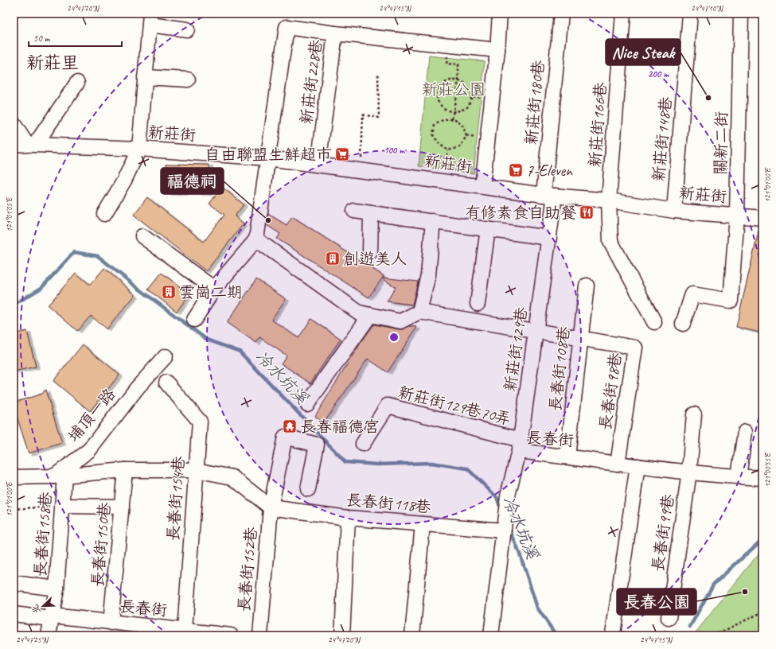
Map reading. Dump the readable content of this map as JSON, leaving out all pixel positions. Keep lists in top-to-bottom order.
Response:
{
  "streets": {
    "street": [
      "新莊街228巷",
      "新莊街180巷",
      "新莊街166巷",
      "新莊街",
      "新莊街148巷",
      "關新二街",
      "新莊街129巷",
      "長春街108巷",
      "長春街98巷",
      "新莊街129巷70弄",
      "埔頂一路",
      "長春街",
      "長春街154巷",
      "長春街118巷",
      "長春街99巷",
      "長春街158巷",
      "長春街150巷",
      "長春街152巷"
    ]
  },
  "crossings": [
    ["新莊街228巷", "新莊街"],
    ["新莊街180巷", "新莊街"],
    ["新莊街180巷", "新莊街129巷"],
    ["新莊街166巷", "新莊街"],
    ["新莊街", "新莊街148巷"],
    ["新莊街", "關新二街"],
    ["新莊街", "新莊街129巷"],
    ["新莊街129巷", "長春街98巷"],
    ["新莊街129巷", "新莊街129巷70弄"],
    ["新莊街129巷", "長春街"],
    ["長春街108巷", "長春街98巷"],
    ["長春街108巷", "長春街"],
    ["長春街98巷", "長春街"],
    ["新莊街129巷70弄", "長春街"],
    ["埔頂一路", "長春街158巷"],
    ["長春街", "長春街154巷"],
    ["長春街", "長春街118巷"],
    ["長春街", "長春街99巷"],
    ["長春街", "長春街158巷"],
    ["長春街", "長春街150巷"],
    ["長春街118巷", "長春街152巷"]
  ],
  "districts": ["新莊里"],
  "water": ["冷水坑溪"],
  "parks": ["新莊公園"],
  "places": {
    "other": ["Nice Steak", "福德祠", "長春公園"],
    "supermarket": ["自由聯盟生鮮超市", "7-Eleven"],
    "restaurant": ["有修素食自助餐"],
    "building": ["創遊美人", "雲崗二期"],
    "temple": ["長春福德宮"]
  },
  "scale_bar": "50 m",
  "north": "bottom left",
  "coordinates": [
    "24°47'20\"N",
    "24°47'15\"N",
    "24°47'10\"N",
    "121°01'00\"E",
    "121°01'05\"E",
    "121°00'55\"E",
    "24°47'25\"N"
  ],
  "rings": ["200 m", "100 m"]
}
